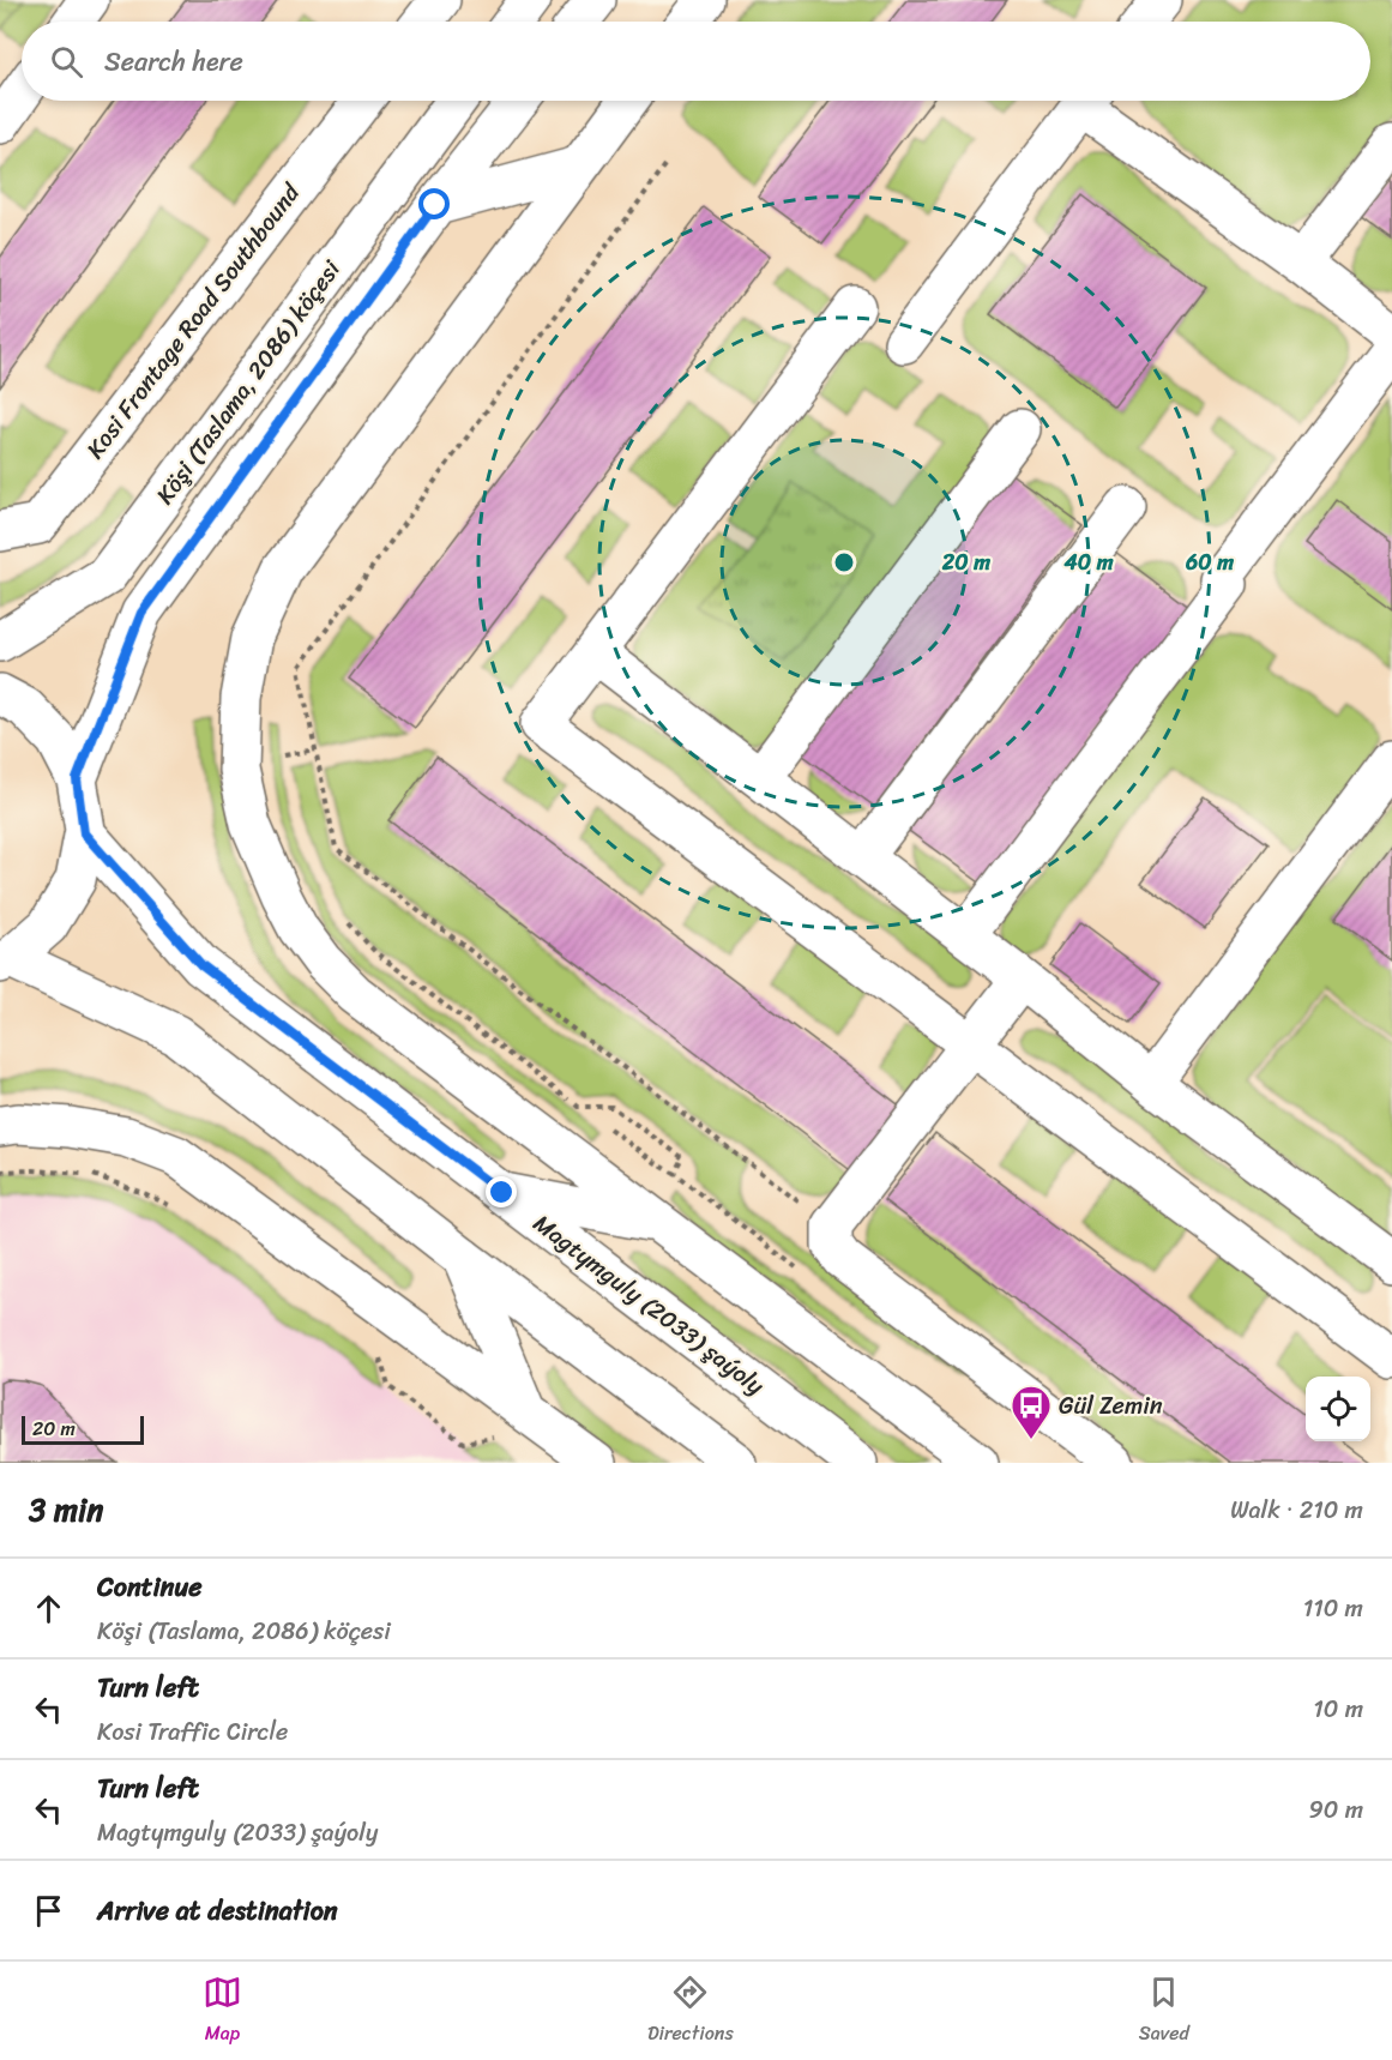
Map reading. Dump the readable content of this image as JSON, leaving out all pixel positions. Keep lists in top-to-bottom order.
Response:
{
  "streets": {
    "street": ["Kosi Frontage Road Southbound", "Köşi (Taslama, 2086) köçesi", "Magtymguly (2033) şaýoly"]
  },
  "places": {
    "bus stop": ["Gül Zemin"]
  },
  "scale_bar": "20 m",
  "page": {
    "search": "Search here",
    "scale": "20 m",
    "heading": ["3 min", "Walk · 210 m"],
    "list": [
      ["Continue", "Köşi (Taslama, 2086) köçesi", "110 m"],
      ["Turn left", "Kosi Traffic Circle", "10 m"],
      ["Turn left", "Magtymguly (2033) şaýoly", "90 m"],
      "Arrive at destination"
    ],
    "nav": ["Map", "Directions", "Saved"]
  },
  "rings": ["20 m", "40 m", "60 m"]
}
